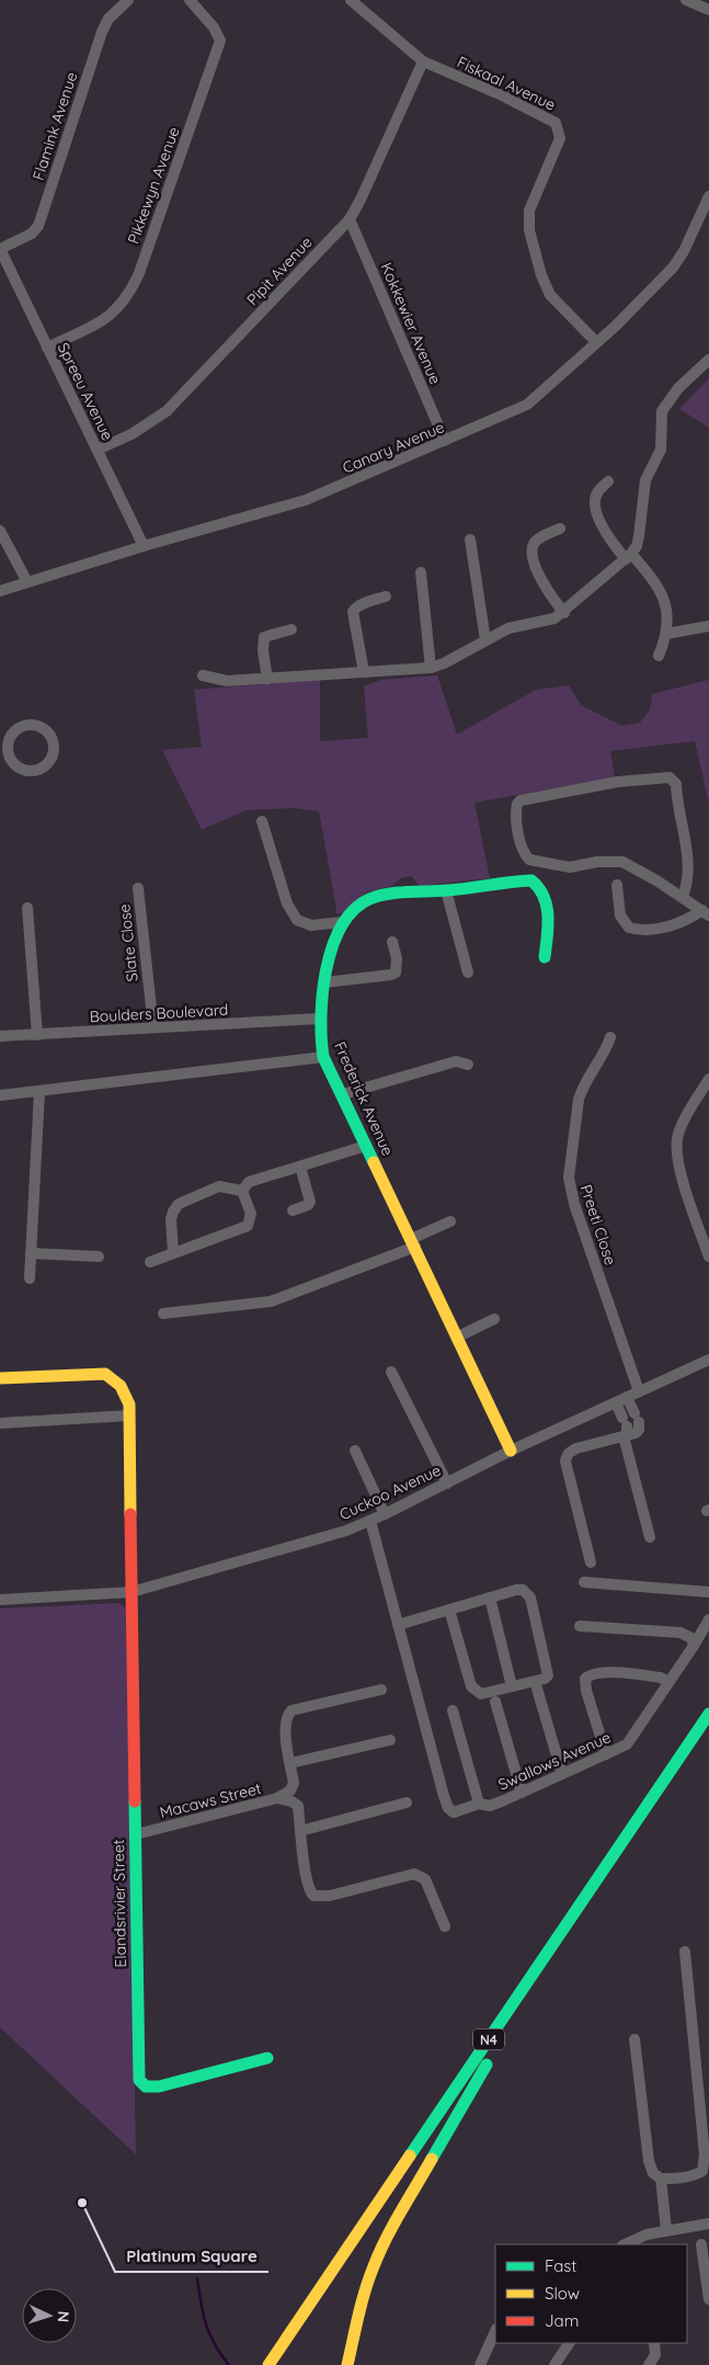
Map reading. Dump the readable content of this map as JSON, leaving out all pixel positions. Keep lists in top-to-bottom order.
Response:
{
  "streets": {
    "main road": ["Frederick Avenue", "Elandsrivier Street", "N4"],
    "street": [
      "Fiskaal Avenue",
      "Flamink Avenue",
      "Pikkewyn Avenue",
      "Pipit Avenue",
      "Kokkewier Avenue",
      "Spreeu Avenue",
      "Canary Avenue",
      "Slate Close",
      "Boulders Boulevard",
      "Preeti Close",
      "Cuckoo Avenue",
      "Swallows Avenue",
      "Macaws Street"
    ]
  },
  "crossings": [
    ["Fiskaal Avenue", "Pipit Avenue"],
    ["Fiskaal Avenue", "Canary Avenue"],
    ["Flamink Avenue", "Spreeu Avenue"],
    ["Pikkewyn Avenue", "Spreeu Avenue"],
    ["Pipit Avenue", "Kokkewier Avenue"],
    ["Pipit Avenue", "Spreeu Avenue"],
    ["Kokkewier Avenue", "Canary Avenue"],
    ["Spreeu Avenue", "Canary Avenue"],
    ["Slate Close", "Boulders Boulevard"],
    ["Boulders Boulevard", "Frederick Avenue"],
    ["Frederick Avenue", "Cuckoo Avenue"],
    ["Preeti Close", "Cuckoo Avenue"],
    ["Cuckoo Avenue", "Swallows Avenue"],
    ["Cuckoo Avenue", "Elandsrivier Street"],
    ["Macaws Street", "Elandsrivier Street"]
  ],
  "places": ["Platinum Square"],
  "legend": ["Fast", "Slow", "Jam"],
  "north": "right"
}
